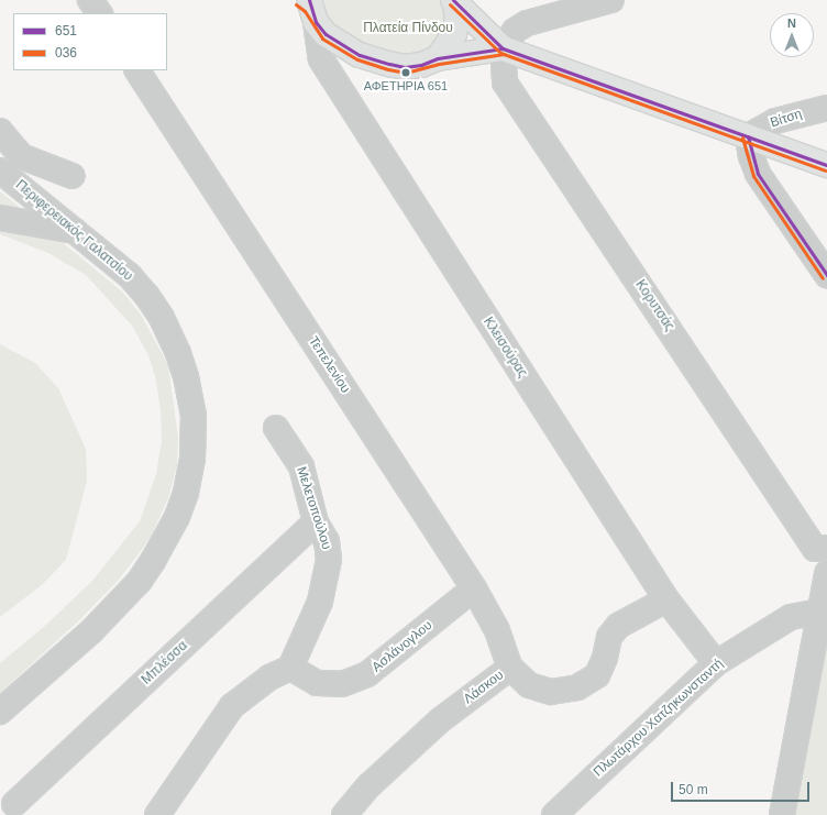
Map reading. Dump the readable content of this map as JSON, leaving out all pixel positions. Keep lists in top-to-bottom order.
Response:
{
  "streets": {
    "street": [
      "Βίτση",
      "Περιφερειακός Γαλατσίου",
      "Κορυτσάς",
      "Κλεισούρας",
      "Τεπελενίου",
      "Μελετοπούλου",
      "Ασλάνογλου",
      "Μπλέσσα",
      "Λάσκου",
      "Πλωτάρχου Χατζηκωνσταντή"
    ]
  },
  "crossings": [
    ["Κλεισούρας", "Λάσκου"],
    ["Κλεισούρας", "Πλωτάρχου Χατζηκωνσταντή"],
    ["Τεπελενίου", "Ασλάνογλου"],
    ["Τεπελενίου", "Λάσκου"],
    ["Μελετοπούλου", "Ασλάνογλου"],
    ["Μελετοπούλου", "Μπλέσσα"]
  ],
  "parks": ["Πλατεία Πίνδου"],
  "places": ["ΑΦΕΤΗΡΙΑ 651"],
  "lines": ["transit line 651", "transit line 036"],
  "legend": ["651", "036"],
  "scale_bar": "50 m",
  "north": "top"
}
